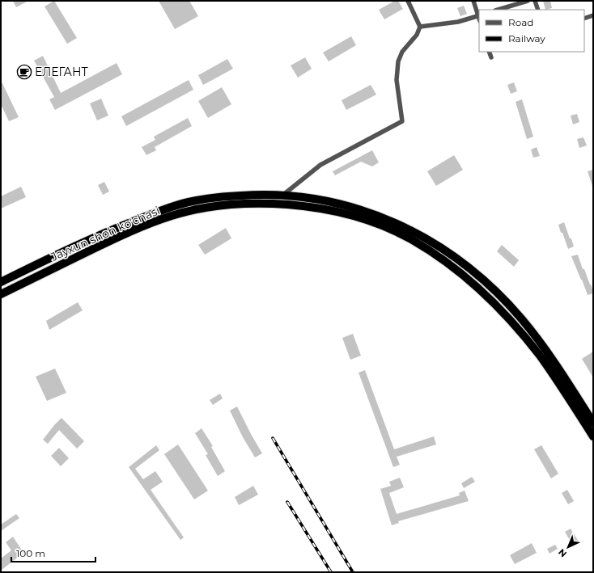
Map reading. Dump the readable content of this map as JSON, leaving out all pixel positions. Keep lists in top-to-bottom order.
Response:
{
  "streets": {
    "highway": ["Jayxun shoh ko'chasi"]
  },
  "places": {
    "cafe": ["ЕЛЕГАНТ"]
  },
  "legend": ["Road", "Railway"],
  "scale_bar": "100 m",
  "north": "bottom left"
}
